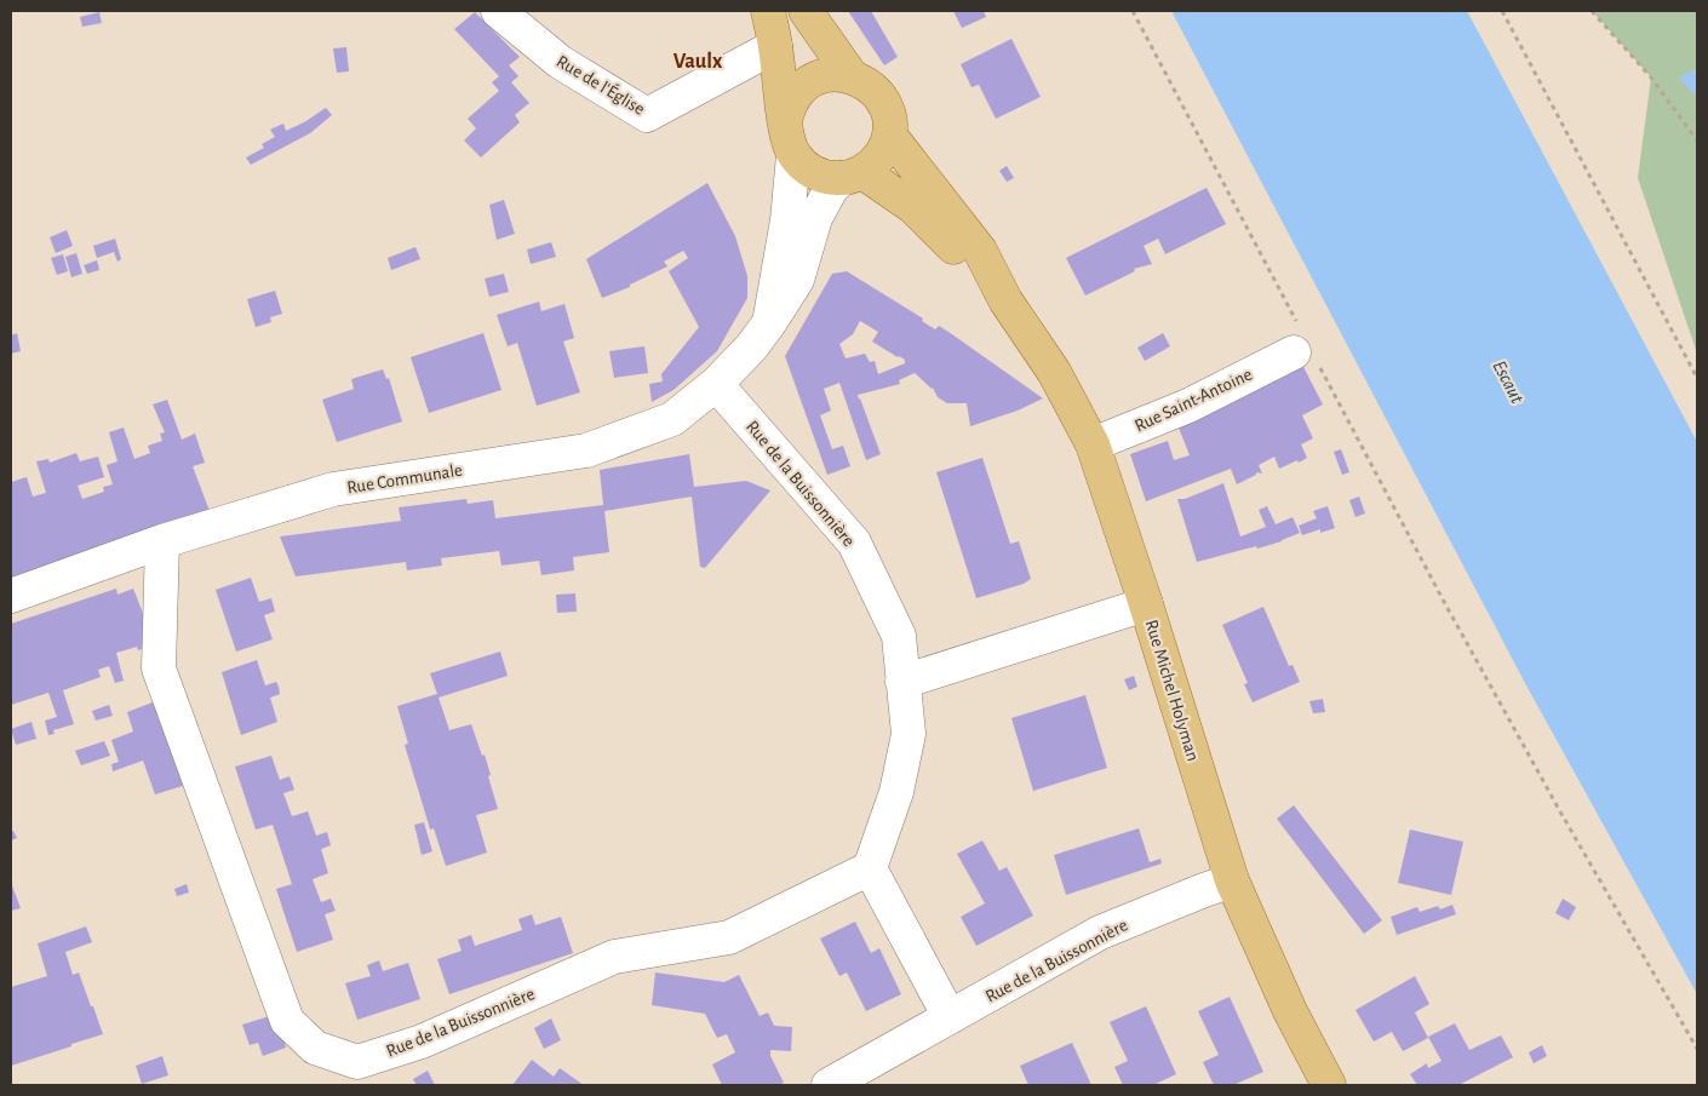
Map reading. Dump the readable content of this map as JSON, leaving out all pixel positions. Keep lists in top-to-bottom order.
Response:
{
  "streets": {
    "main road": ["Rue Michel Holyman"],
    "street": [
      "Rue de l'Église",
      "Rue Saint-Antoine",
      "Rue Communale",
      "Rue de la Buissonnière"
    ]
  },
  "crossings": [
    ["Rue Saint-Antoine", "Rue Michel Holyman"],
    ["Rue Communale", "Rue de la Buissonnière"],
    ["Rue de la Buissonnière", "Rue Michel Holyman"]
  ],
  "districts": ["Vaulx"],
  "water": ["Escaut"]
}
